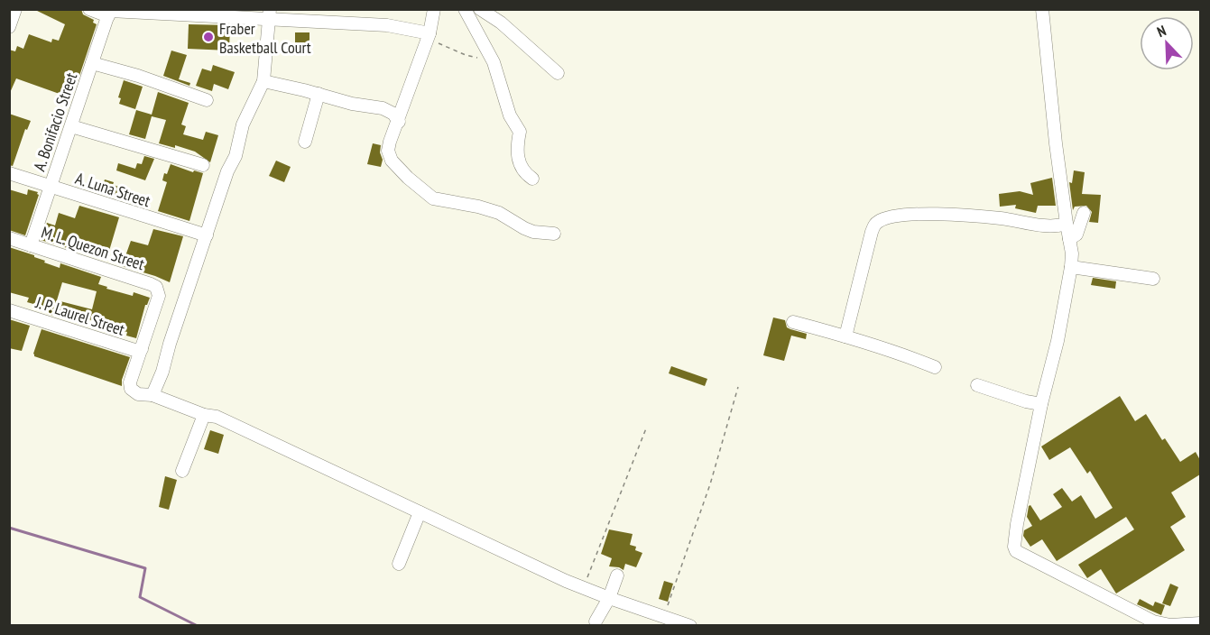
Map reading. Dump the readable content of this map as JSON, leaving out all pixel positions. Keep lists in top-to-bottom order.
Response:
{
  "streets": {
    "street": [
      "A. Bonifacio Street",
      "A. Luna Street",
      "M. L. Quezon Street",
      "J. P. Laurel Street"
    ]
  },
  "crossings": [
    ["A. Bonifacio Street", "A. Luna Street"],
    ["A. Bonifacio Street", "M. L. Quezon Street"],
    ["M. L. Quezon Street", "J. P. Laurel Street"]
  ],
  "places": ["Fraber Basketball Court"],
  "north": "top left"
}
